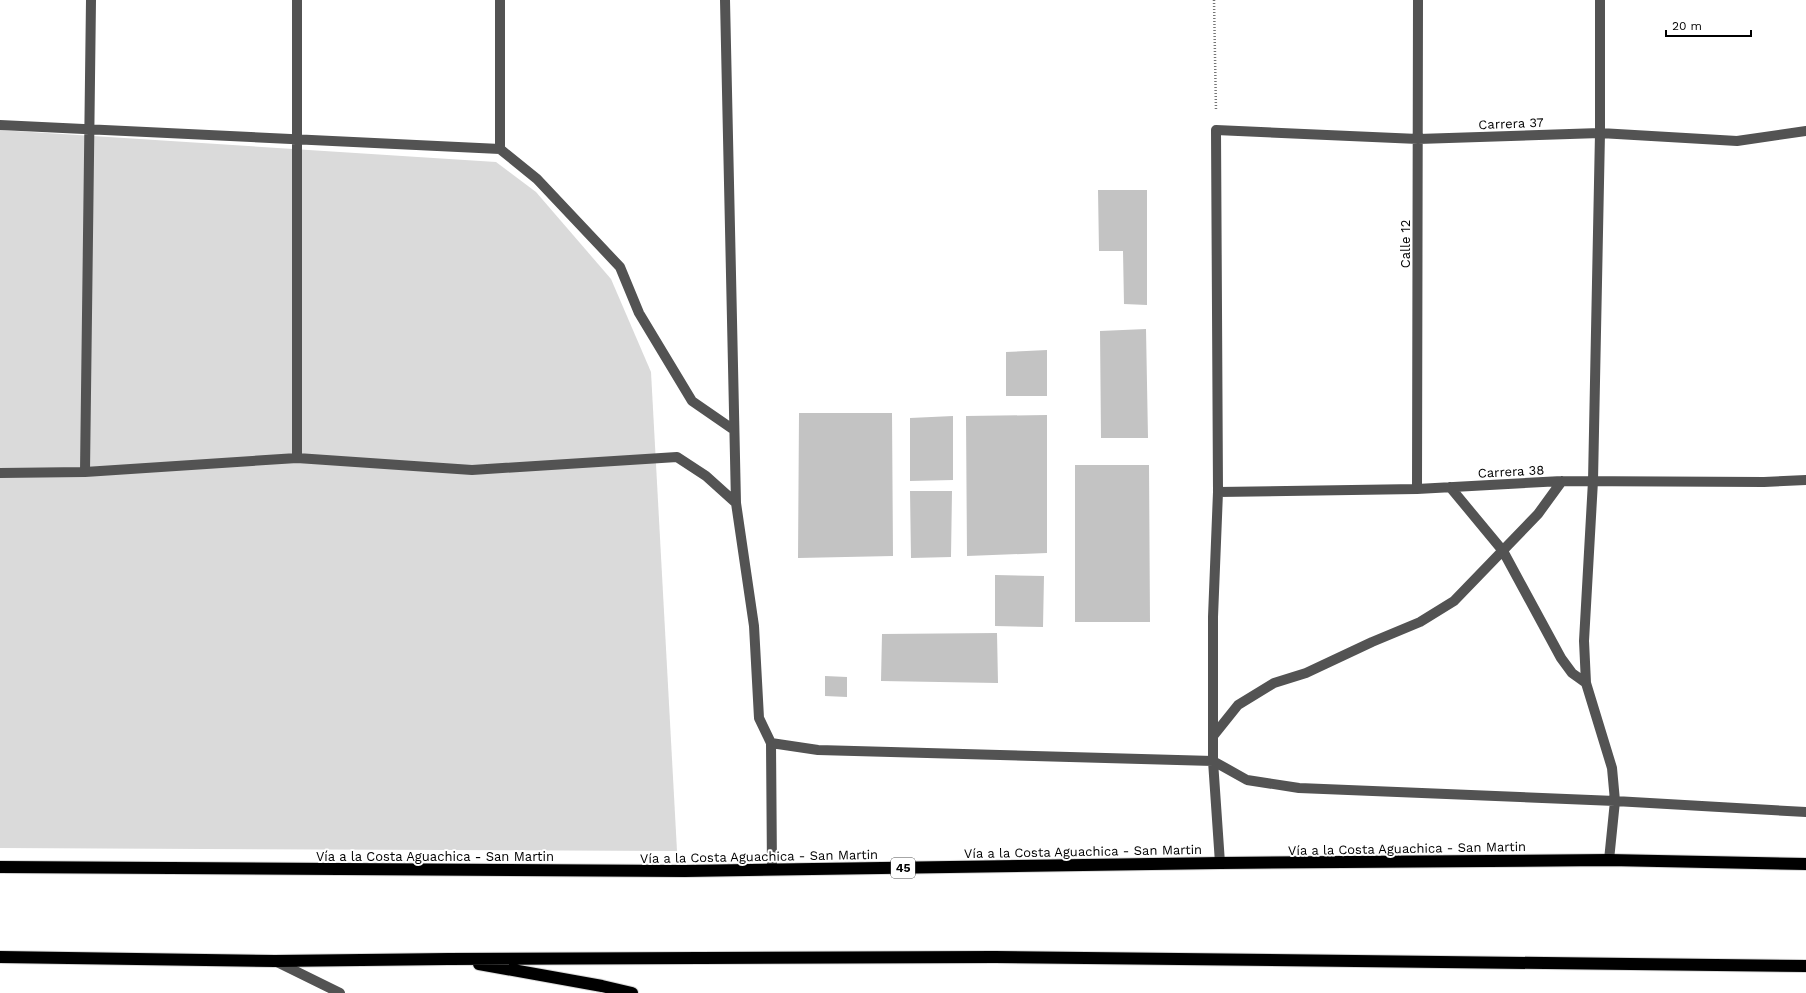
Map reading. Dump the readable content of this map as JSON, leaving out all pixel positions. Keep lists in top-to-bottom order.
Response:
{
  "streets": {
    "highway": ["Vía a la Costa Aguachica - San Martin", "45"],
    "street": ["Carrera 37", "Calle 12", "Carrera 38"]
  },
  "crossings": [
    ["Carrera 37", "Calle 12"],
    ["Calle 12", "Carrera 38"]
  ],
  "scale_bar": "20 m"
}
